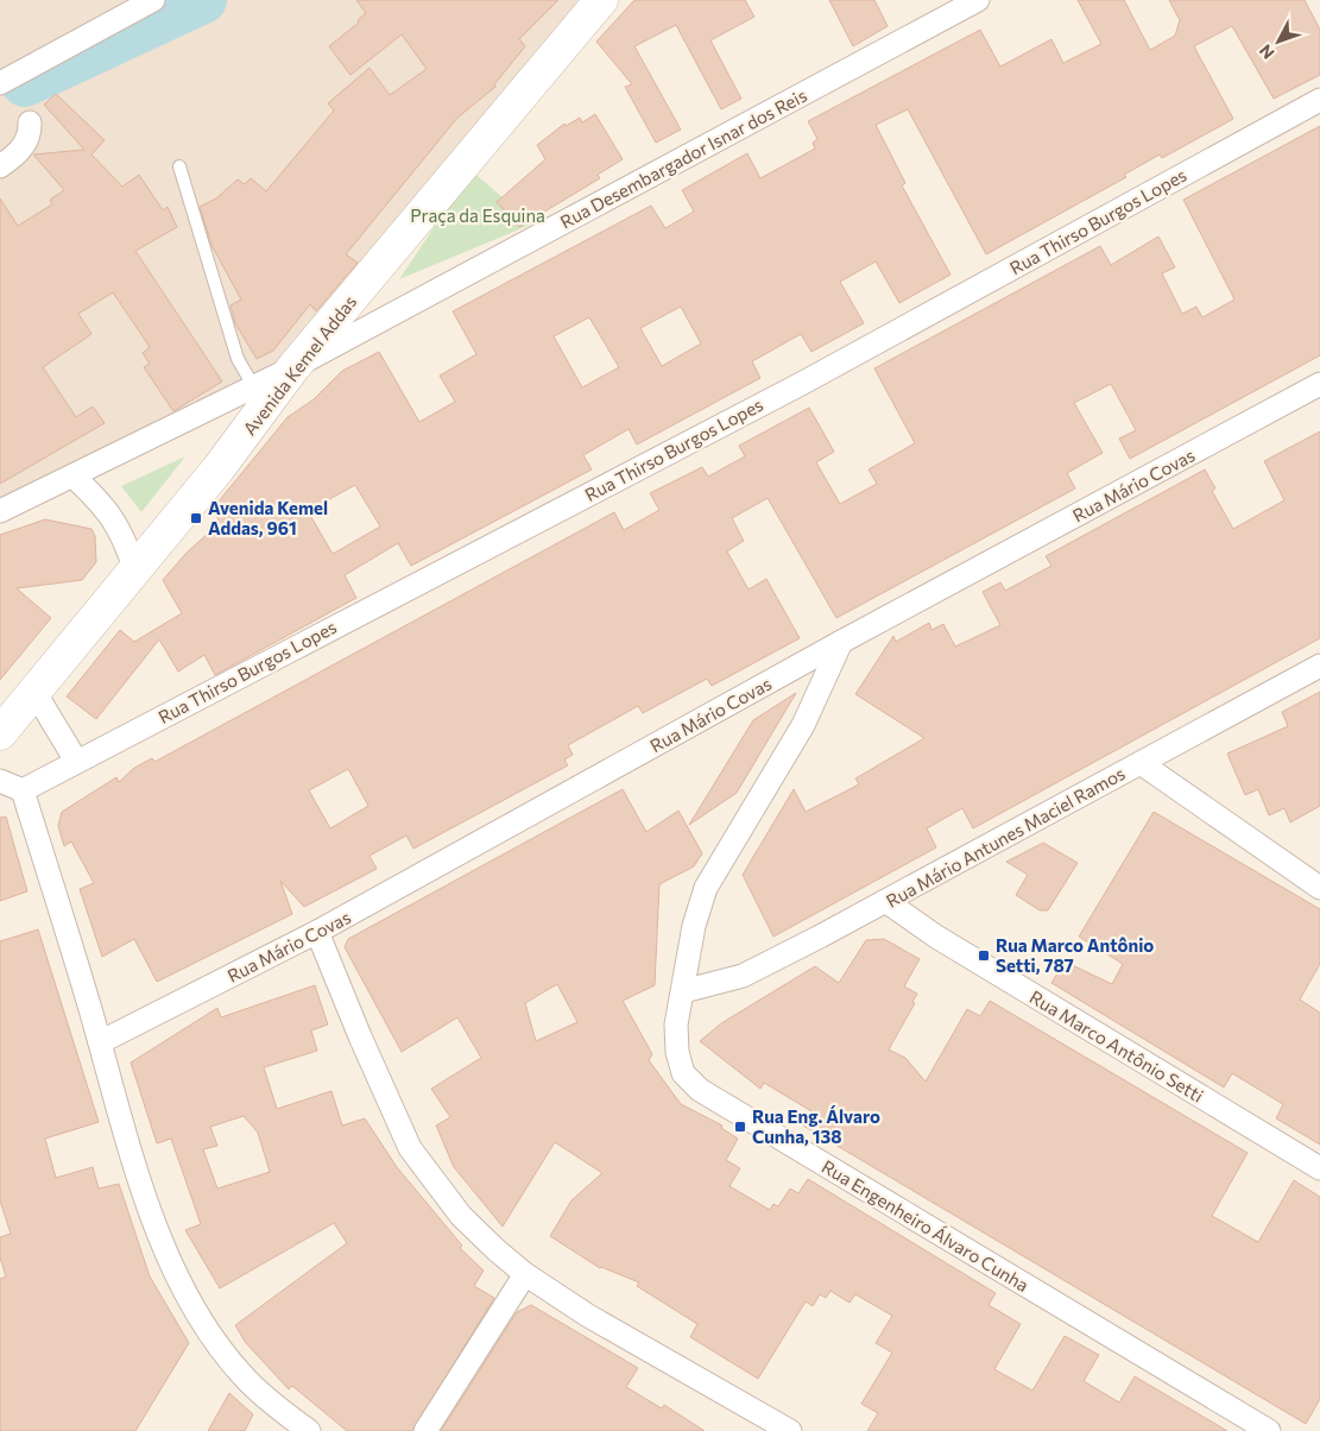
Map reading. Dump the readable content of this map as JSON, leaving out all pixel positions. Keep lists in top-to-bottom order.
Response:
{
  "streets": {
    "main road": ["Avenida Kemel Addas"],
    "street": [
      "Rua Desembargador Isnar dos Reis",
      "Rua Thirso Burgos Lopes",
      "Rua Mário Covas",
      "Rua Mário Antunes Maciel Ramos",
      "Rua Marco Antônio Setti",
      "Rua Engenheiro Álvaro Cunha"
    ]
  },
  "crossings": [
    ["Rua Desembargador Isnar dos Reis", "Avenida Kemel Addas"],
    ["Rua Mário Covas", "Rua Engenheiro Álvaro Cunha"],
    ["Rua Mário Antunes Maciel Ramos", "Rua Marco Antônio Setti"],
    ["Rua Mário Antunes Maciel Ramos", "Rua Engenheiro Álvaro Cunha"]
  ],
  "parks": ["Praça da Esquina"],
  "places": {
    "transit": ["Avenida Kemel Addas, 961", "Rua Marco Antônio Setti, 787", "Rua Eng. Álvaro Cunha, 138"]
  },
  "north": "bottom left"
}
